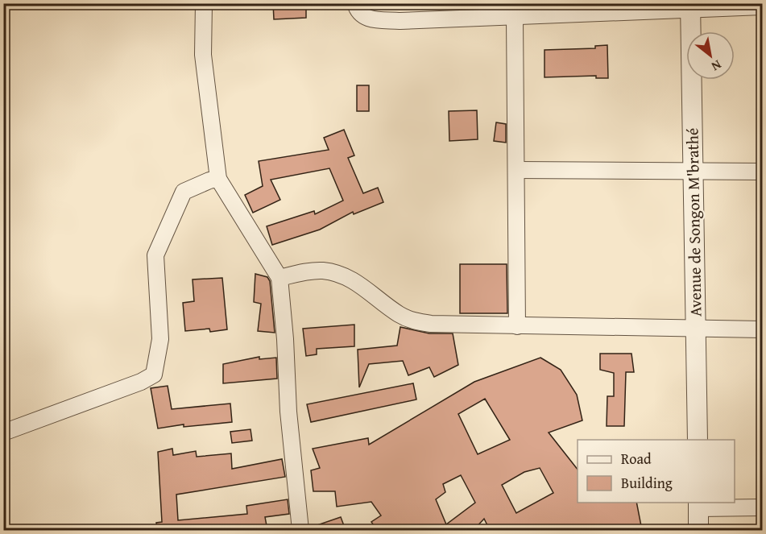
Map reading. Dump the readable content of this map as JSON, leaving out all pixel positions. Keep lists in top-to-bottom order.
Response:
{
  "streets": {
    "street": ["Avenue de Songon M'brathé"]
  },
  "legend": ["Road", "Building"],
  "north": "bottom right"
}
